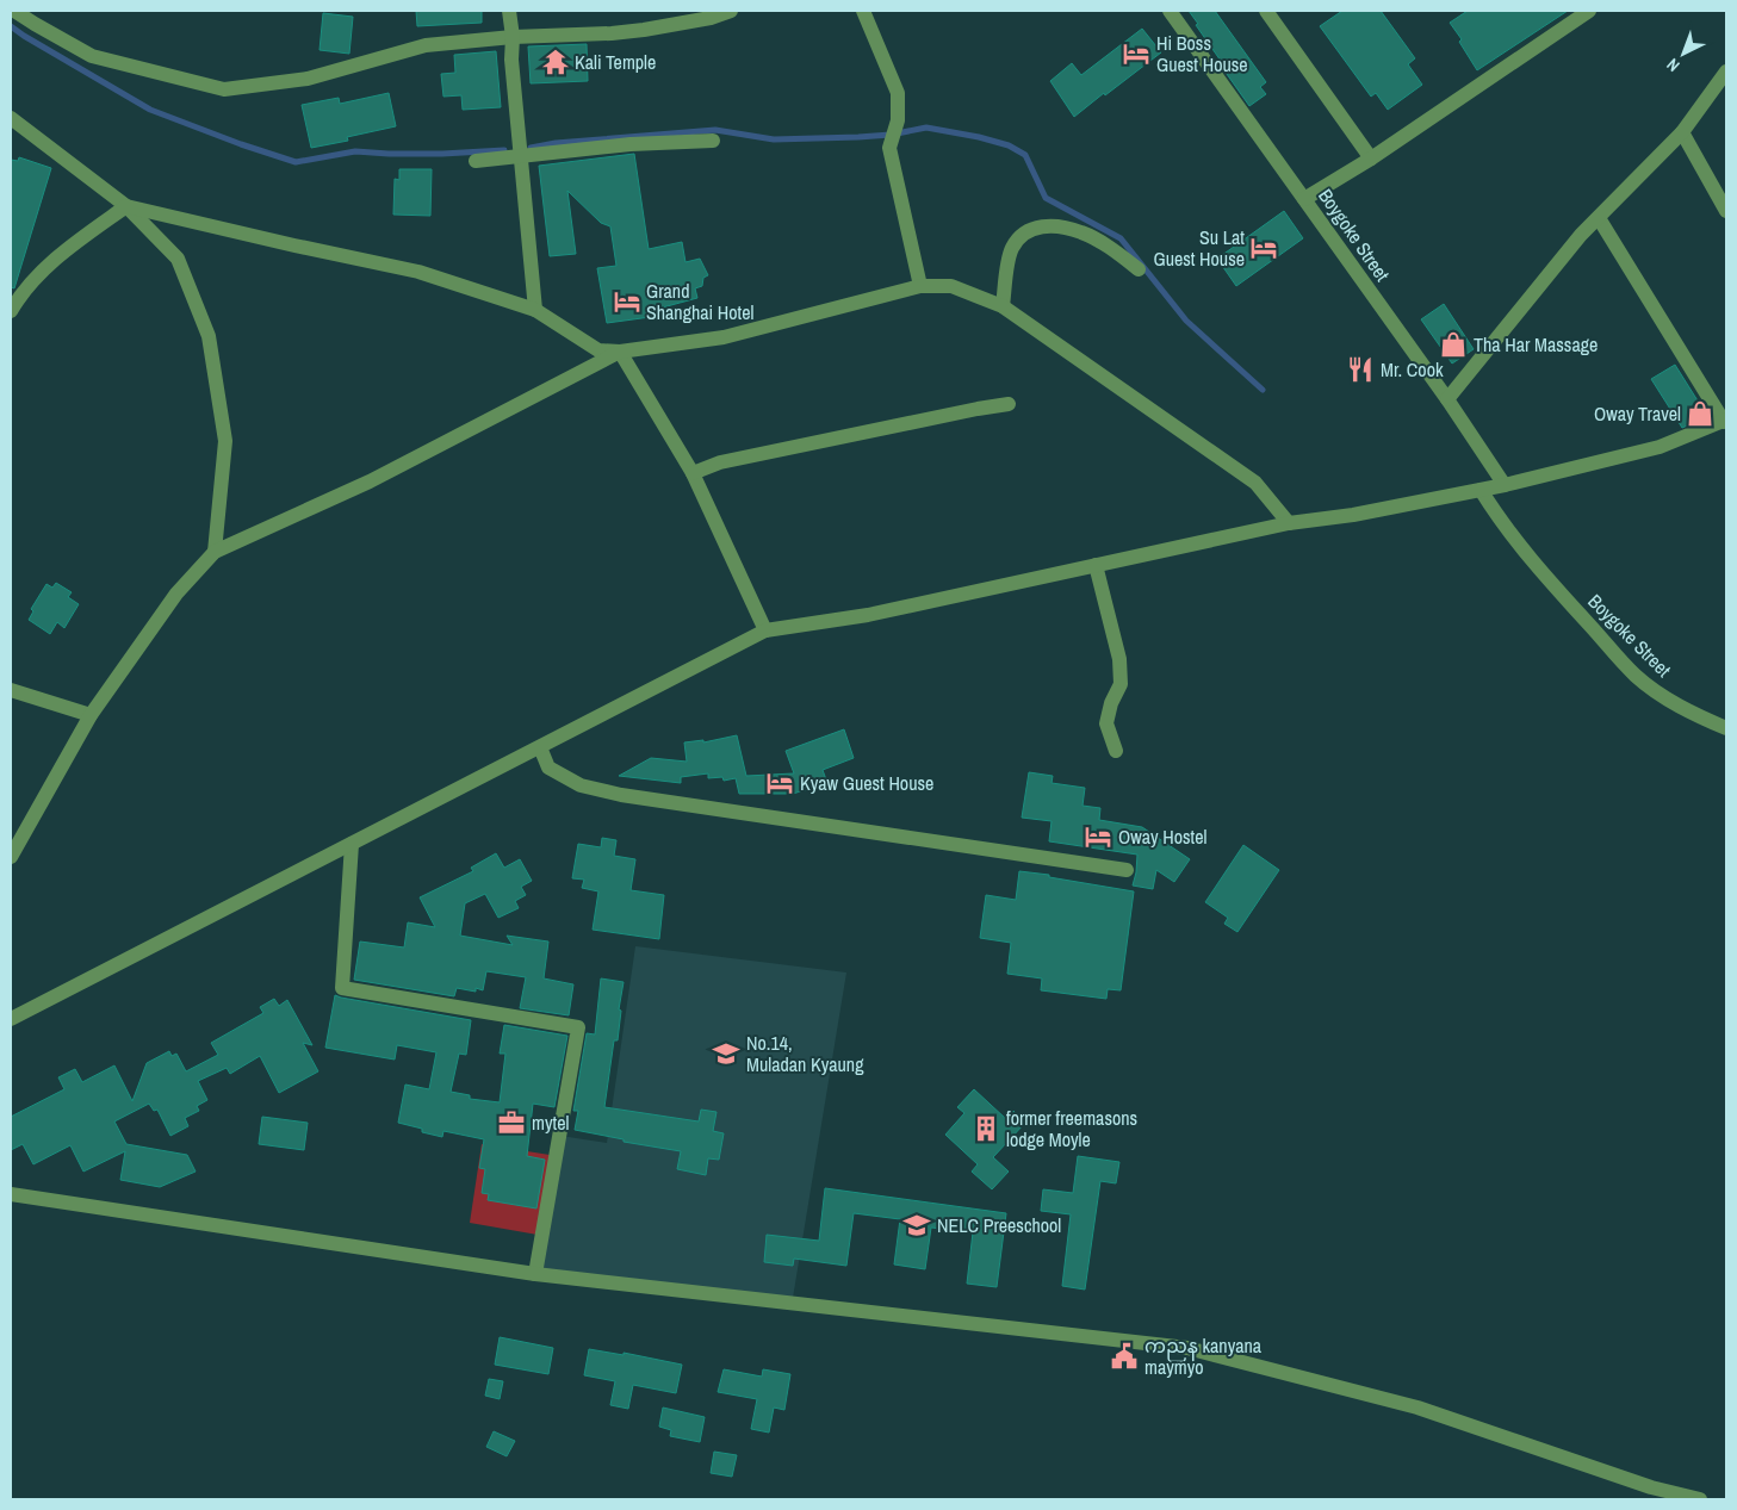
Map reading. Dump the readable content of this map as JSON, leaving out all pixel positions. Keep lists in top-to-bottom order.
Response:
{
  "streets": {
    "street": ["Boygoke Street"]
  },
  "places": {
    "hotel": [
      "Hi Boss Guest House",
      "Su Lat Guest House",
      "Grand Shanghai Hotel",
      "Kyaw Guest House",
      "Oway Hostel"
    ],
    "temple": ["Kali Temple"],
    "shop": ["Tha Har Massage", "Oway Travel"],
    "restaurant": ["Mr. Cook"],
    "school or university": ["No.14, Muladan Kyaung", "NELC Preeschool"],
    "office": ["mytel"],
    "building": ["former freemasons lodge Moyle"],
    "public building": ["ကညန kanyana maymyo"]
  },
  "north": "bottom left"
}
